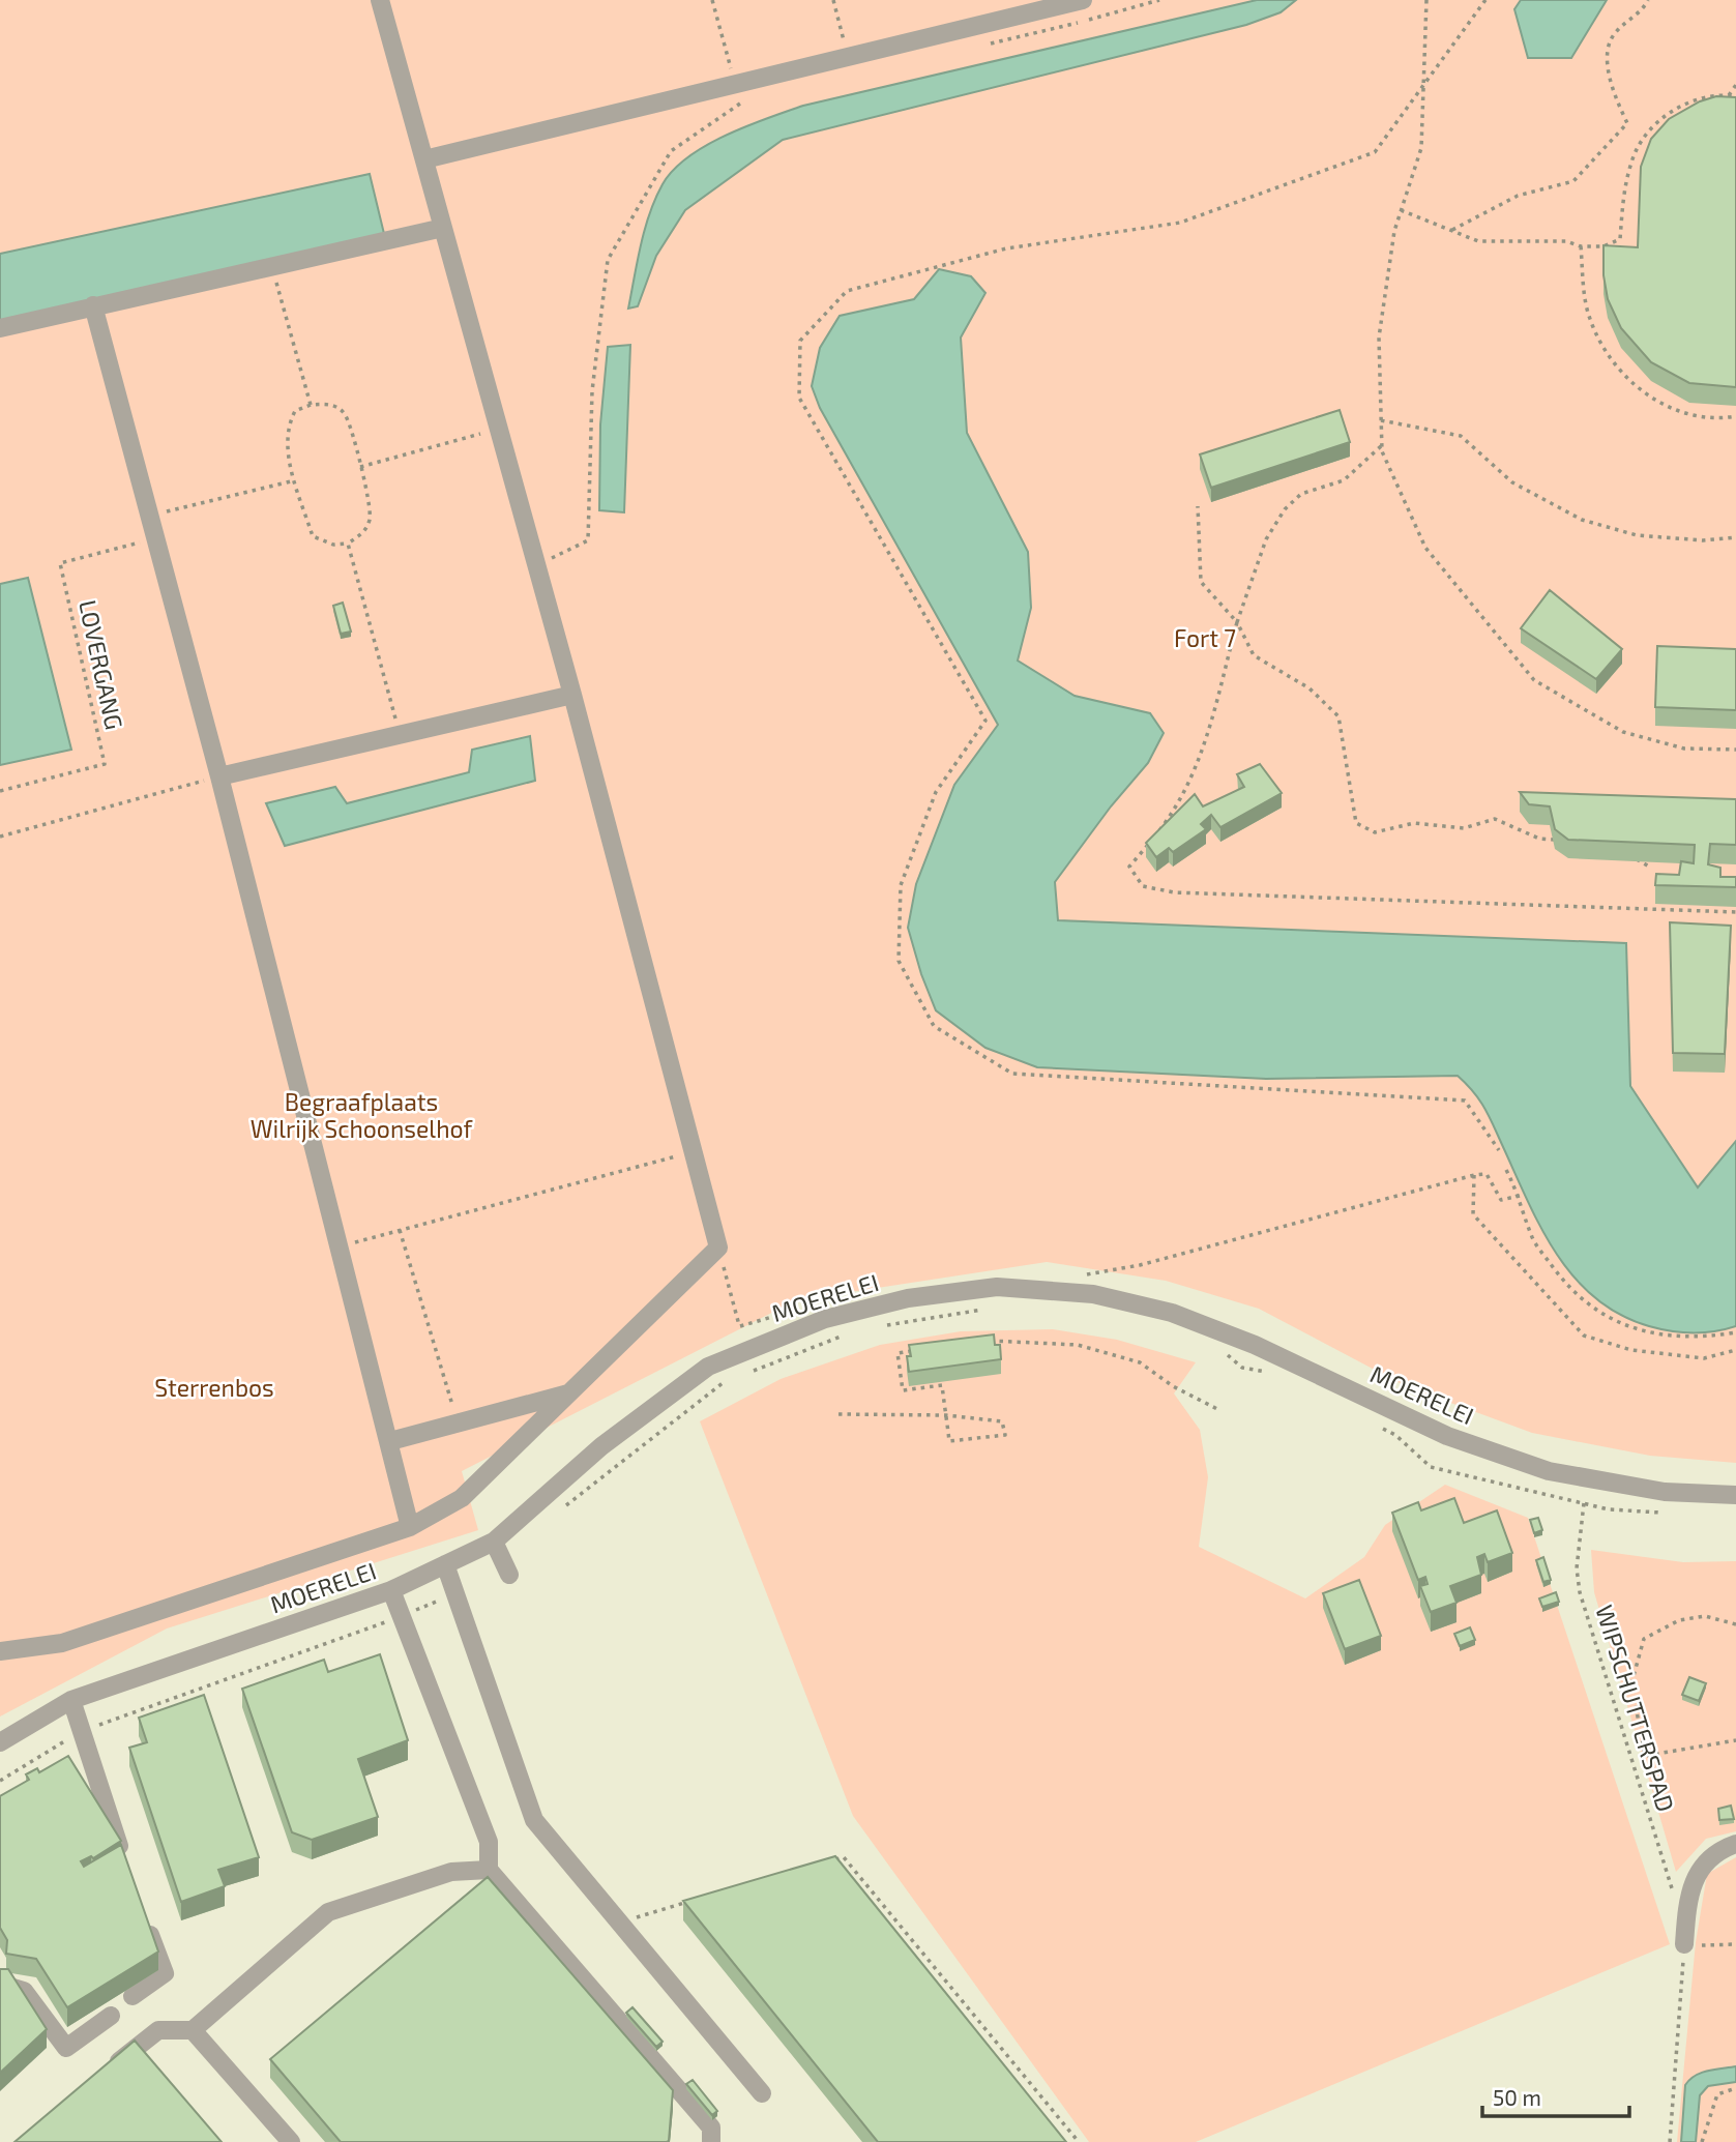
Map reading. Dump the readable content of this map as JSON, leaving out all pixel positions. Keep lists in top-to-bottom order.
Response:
{
  "streets": {
    "street": ["MOERELEI"],
    "path": ["LOVERGANG", "WIPSCHUTTERSPAD"]
  },
  "parks": ["Fort 7", "Begraafplaats Wilrijk Schoonselhof", "Sterrenbos"],
  "scale_bar": "50 m"
}
